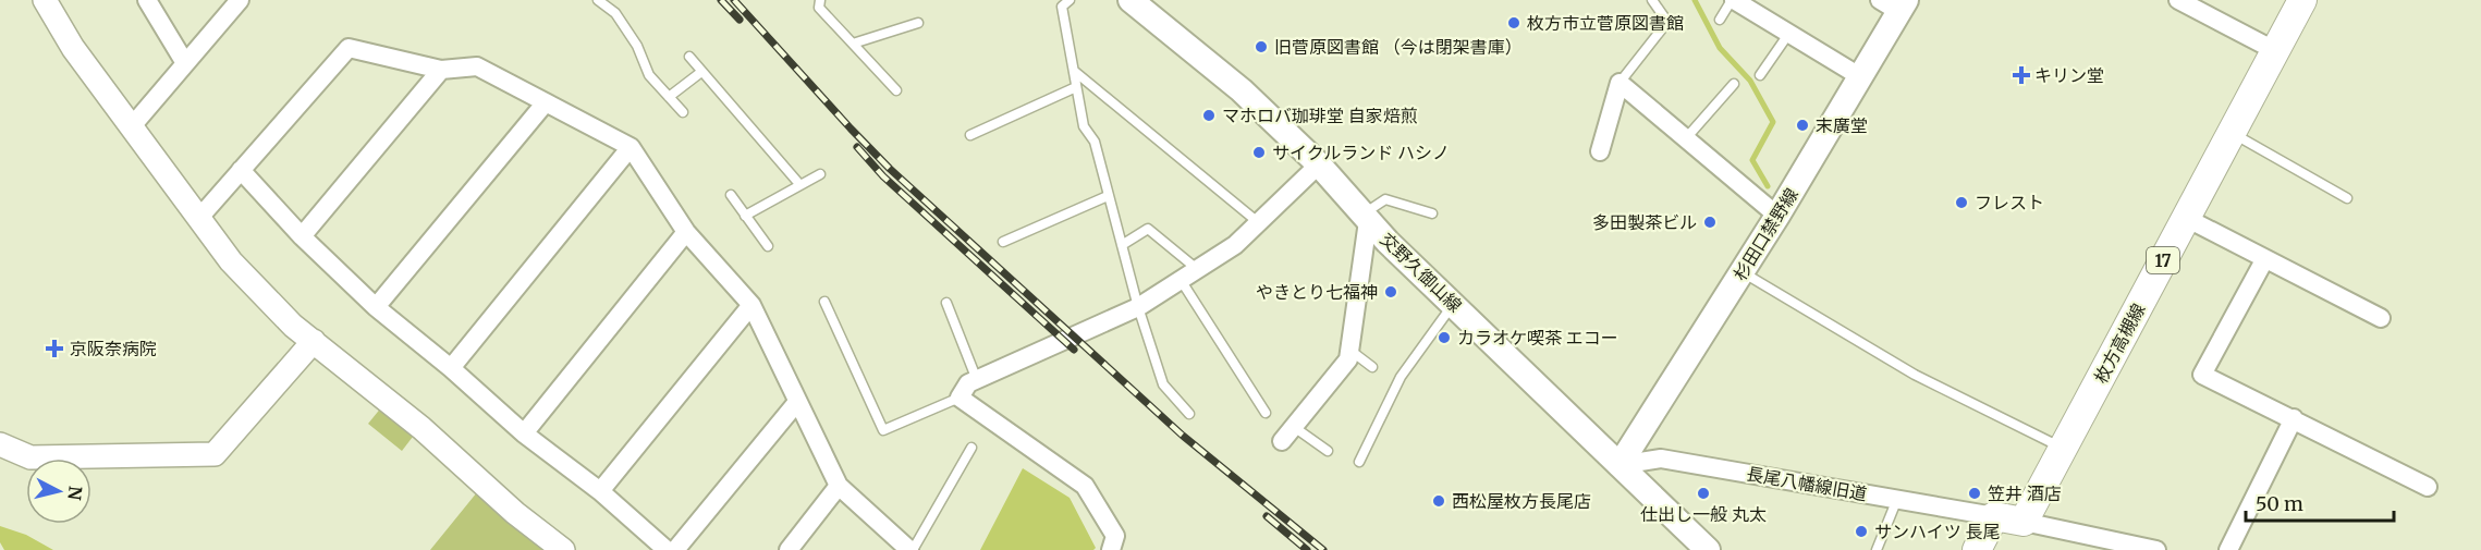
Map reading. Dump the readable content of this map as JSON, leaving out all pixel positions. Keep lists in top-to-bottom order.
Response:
{
  "streets": {
    "main road": [
      "杉田口禁野線",
      "17",
      "交野久御山線",
      "枚方高槻線"
    ],
    "street": ["長尾八幡線旧道"]
  },
  "crossings": [
    ["杉田口禁野線", "交野久御山線"],
    ["杉田口禁野線", "長尾八幡線旧道"],
    ["交野久御山線", "長尾八幡線旧道"]
  ],
  "places": {
    "other": [
      "枚方市立菅原図書館",
      "旧菅原図書館 （今は閉架書庫）",
      "マホロバ珈琲堂 自家焙煎",
      "末廣堂",
      "サイクルランド ハシノ",
      "フレスト",
      "多田製茶ビル",
      "やきとり七福神",
      "カラオケ喫茶 エコー",
      "仕出し一般 丸太",
      "笠井 酒店",
      "西松屋枚方長尾店",
      "サンハイツ 長尾"
    ],
    "health": ["キリン堂", "京阪奈病院"]
  },
  "scale_bar": "50 m",
  "north": "right"
}
